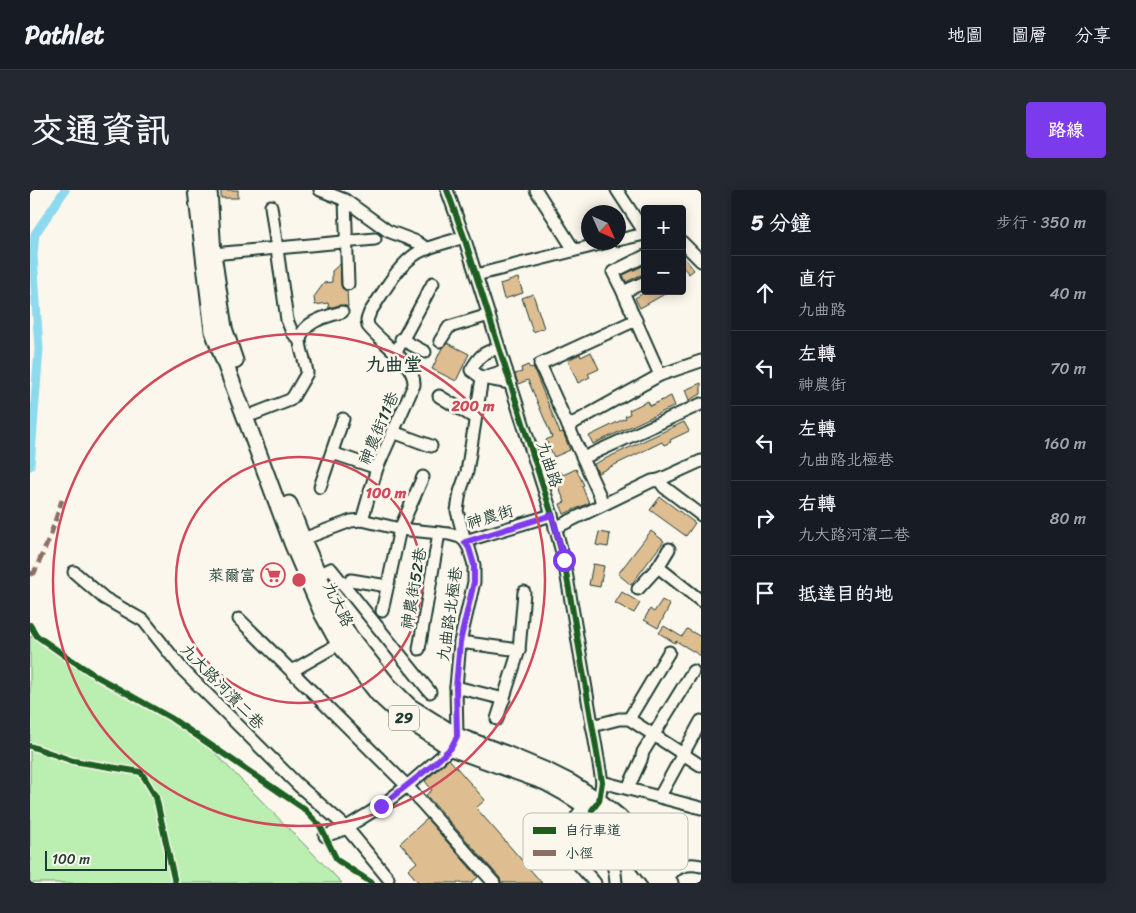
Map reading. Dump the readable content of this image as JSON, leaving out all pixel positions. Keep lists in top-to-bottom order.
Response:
{
  "streets": {
    "main road": ["九大路", "29"],
    "street": [
      "神農街11巷",
      "九曲路",
      "神農街",
      "神農街52巷",
      "九曲路北極巷",
      "九大路河濱二巷"
    ]
  },
  "crossings": [
    ["神農街11巷", "神農街"],
    ["九曲路", "神農街"],
    ["九曲路", "九大路"],
    ["神農街", "神農街52巷"],
    ["神農街", "九大路"],
    ["神農街", "九曲路北極巷"],
    ["九大路", "九曲路北極巷"]
  ],
  "districts": ["九曲堂"],
  "places": {
    "supermarket": ["萊爾富"]
  },
  "legend": ["自行車道", "小徑"],
  "scale_bar": "100 m",
  "north": "bottom right",
  "page": {
    "header": "Pathlet",
    "nav": ["地圖", "圖層", "分享"],
    "title": "交通資訊",
    "buttons": "路線",
    "heading": ["5 分鐘", "步行 · 350 m"],
    "map_buttons": ["+", "−"],
    "list": [
      ["直行", "九曲路", "40 m"],
      ["左轉", "神農街", "70 m"],
      ["左轉", "九曲路北極巷", "160 m"],
      ["右轉", "九大路河濱二巷", "80 m"],
      "抵達目的地"
    ],
    "scale": "100 m"
  },
  "rings": ["200 m", "100 m"]
}
